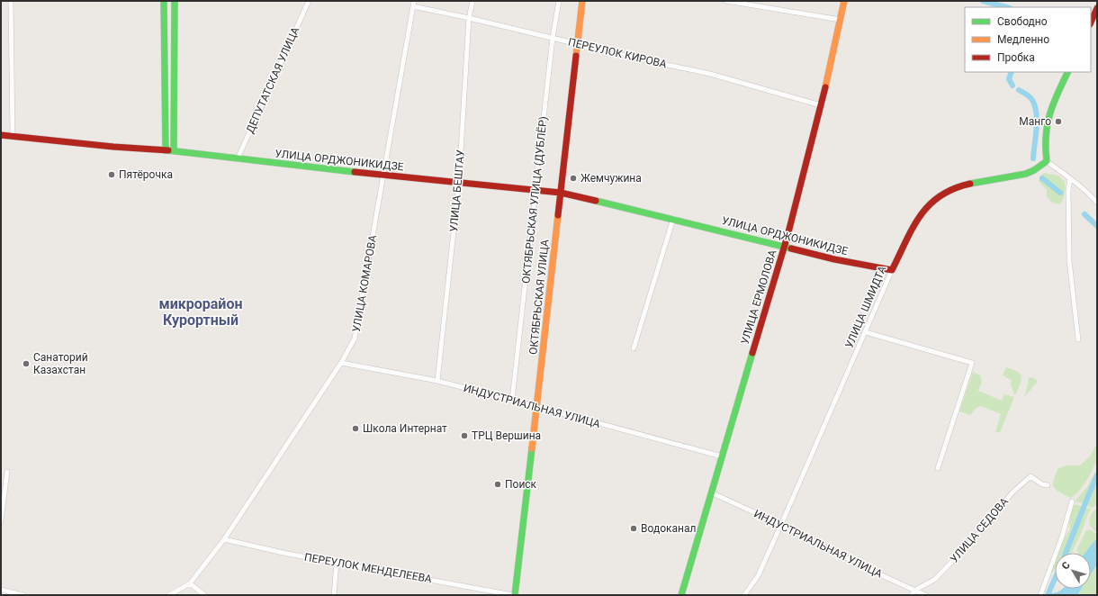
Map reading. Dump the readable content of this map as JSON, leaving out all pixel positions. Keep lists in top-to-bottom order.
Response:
{
  "streets": {
    "street": [
      "ПЕРЕУЛОК КИРОВА",
      "ДЕПУТАТСКАЯ УЛИЦА",
      "УЛИЦА ОРДЖОНИКИДЗЕ",
      "УЛИЦА БЕШТАУ",
      "ОКТЯБРЬСКАЯ УЛИЦА (ДУБЛЁР)",
      "УЛИЦА КОМАРОВА",
      "ОКТЯБРЬСКАЯ УЛИЦА",
      "УЛИЦА ЕРМОЛОВА",
      "УЛИЦА ШМИДТА",
      "ИНДУСТРИАЛЬНАЯ УЛИЦА",
      "УЛИЦА СЕДОВА",
      "ПЕРЕУЛОК МЕНДЕЛЕЕВА"
    ]
  },
  "crossings": [
    ["ПЕРЕУЛОК КИРОВА", "УЛИЦА БЕШТАУ"],
    ["ПЕРЕУЛОК КИРОВА", "ОКТЯБРЬСКАЯ УЛИЦА (ДУБЛЁР)"],
    ["ПЕРЕУЛОК КИРОВА", "УЛИЦА КОМАРОВА"],
    ["ПЕРЕУЛОК КИРОВА", "ОКТЯБРЬСКАЯ УЛИЦА"],
    ["ПЕРЕУЛОК КИРОВА", "УЛИЦА ЕРМОЛОВА"],
    ["ДЕПУТАТСКАЯ УЛИЦА", "УЛИЦА ОРДЖОНИКИДЗЕ"],
    ["УЛИЦА ОРДЖОНИКИДЗЕ", "УЛИЦА БЕШТАУ"],
    ["УЛИЦА ОРДЖОНИКИДЗЕ", "ОКТЯБРЬСКАЯ УЛИЦА (ДУБЛЁР)"],
    ["УЛИЦА ОРДЖОНИКИДЗЕ", "УЛИЦА КОМАРОВА"],
    ["УЛИЦА ОРДЖОНИКИДЗЕ", "ОКТЯБРЬСКАЯ УЛИЦА"],
    ["УЛИЦА ОРДЖОНИКИДЗЕ", "УЛИЦА ЕРМОЛОВА"],
    ["УЛИЦА ОРДЖОНИКИДЗЕ", "УЛИЦА ШМИДТА"],
    ["УЛИЦА БЕШТАУ", "ИНДУСТРИАЛЬНАЯ УЛИЦА"],
    ["ОКТЯБРЬСКАЯ УЛИЦА (ДУБЛЁР)", "ИНДУСТРИАЛЬНАЯ УЛИЦА"],
    ["УЛИЦА КОМАРОВА", "ИНДУСТРИАЛЬНАЯ УЛИЦА"],
    ["УЛИЦА КОМАРОВА", "ПЕРЕУЛОК МЕНДЕЛЕЕВА"],
    ["ОКТЯБРЬСКАЯ УЛИЦА", "ИНДУСТРИАЛЬНАЯ УЛИЦА"],
    ["ОКТЯБРЬСКАЯ УЛИЦА", "ПЕРЕУЛОК МЕНДЕЛЕЕВА"],
    ["УЛИЦА ЕРМОЛОВА", "ИНДУСТРИАЛЬНАЯ УЛИЦА"],
    ["УЛИЦА ШМИДТА", "ИНДУСТРИАЛЬНАЯ УЛИЦА"],
    ["ИНДУСТРИАЛЬНАЯ УЛИЦА", "УЛИЦА СЕДОВА"]
  ],
  "districts": ["микрорайон Курортный"],
  "places": [
    "Манго",
    "Пятёрочка",
    "Жемчужина",
    "Санаторий Казахстан",
    "Школа Интернат",
    "ТРЦ Вершина",
    "Поиск",
    "Водоканал"
  ],
  "legend": ["Свободно", "Медленно", "Пробка"],
  "north": "top left"
}
